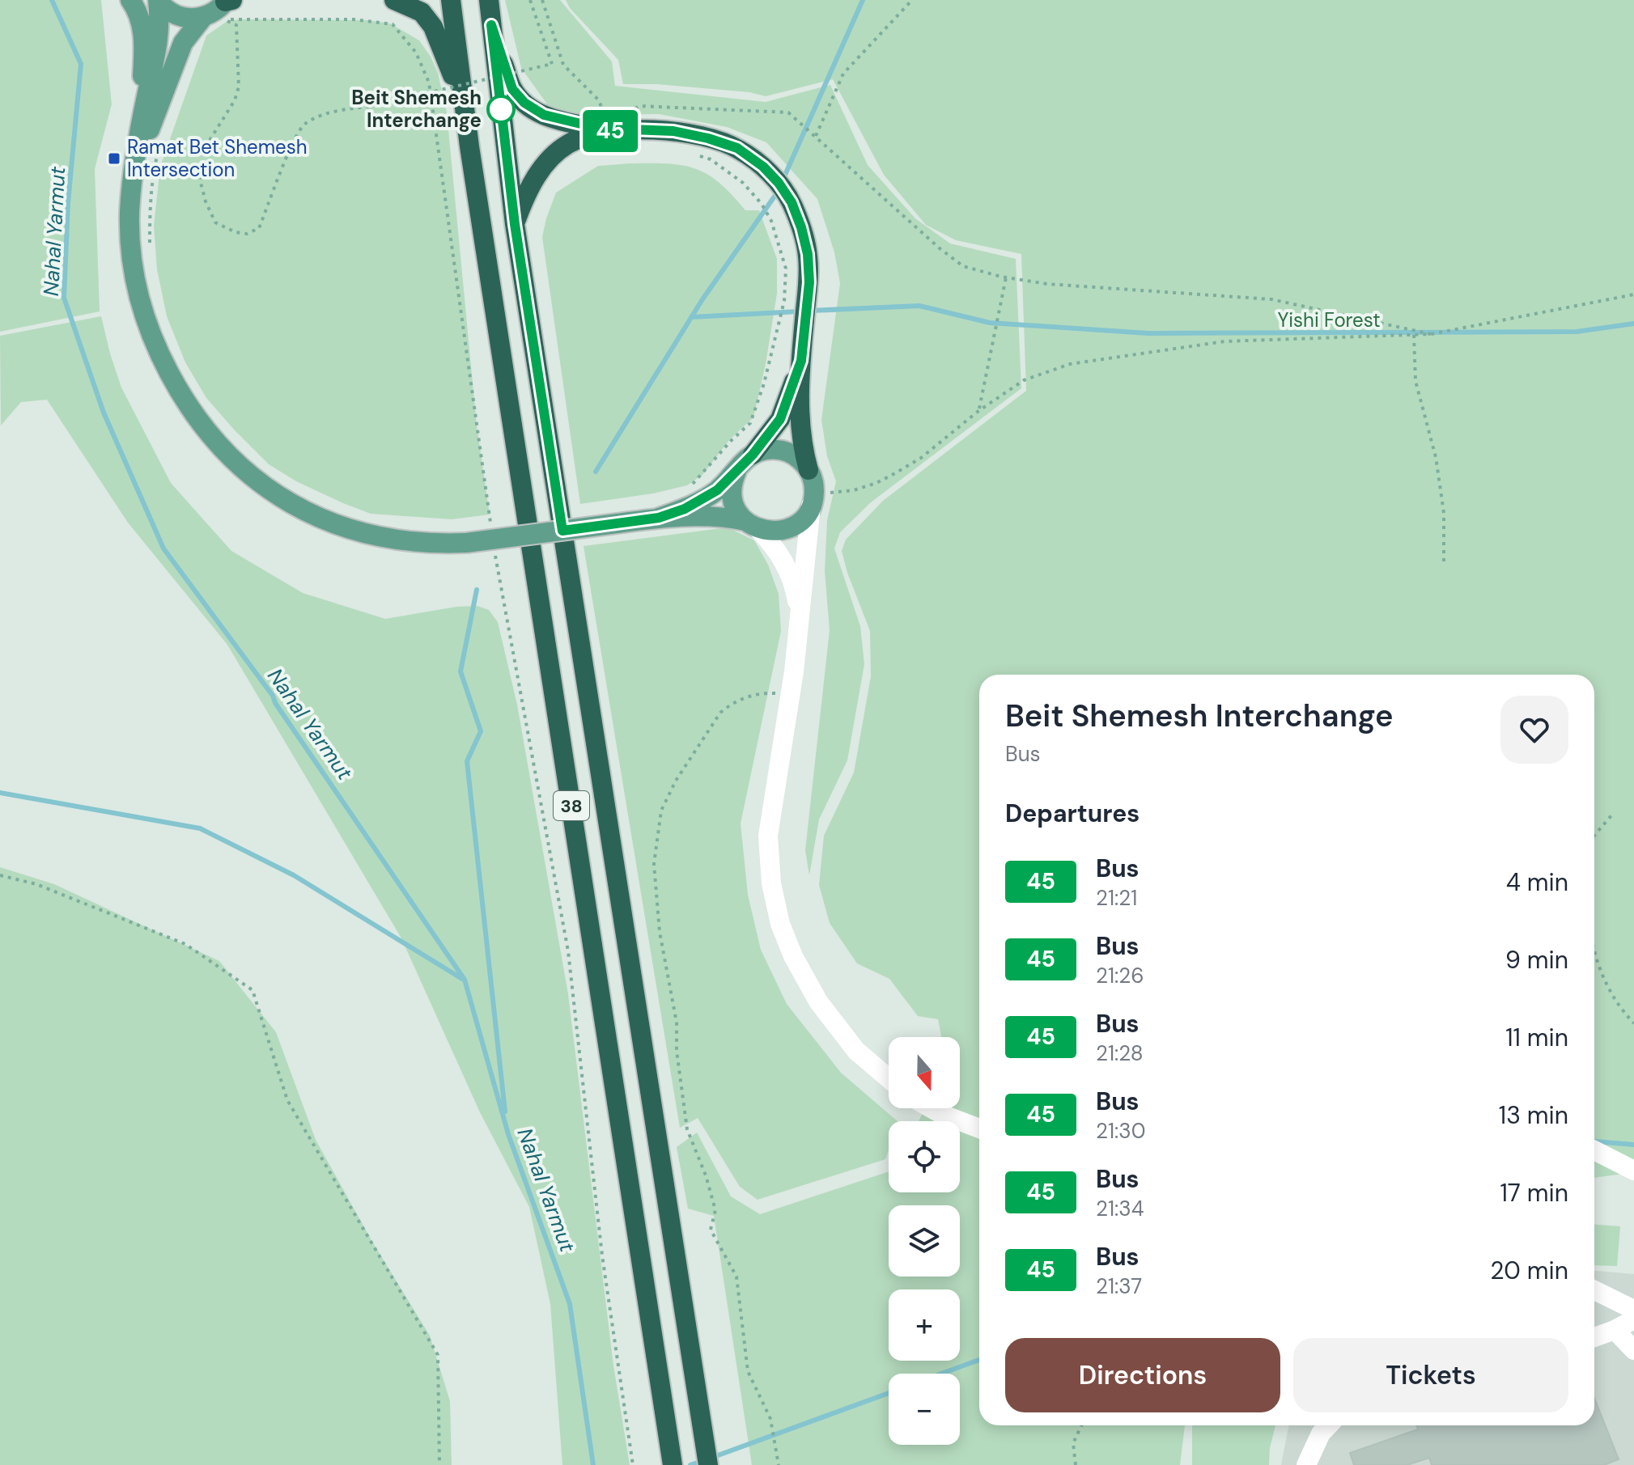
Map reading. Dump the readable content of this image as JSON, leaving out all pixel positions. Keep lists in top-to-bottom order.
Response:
{
  "streets": {
    "highway": ["38"]
  },
  "water": ["Nahal Yarmut"],
  "parks": ["Yishi Forest"],
  "places": {
    "other": ["Beit Shemesh Interchange"],
    "transit": ["Ramat Bet Shemesh Intersection"]
  },
  "lines": ["bus line 45"],
  "north": "bottom",
  "page": {
    "on_map": "45",
    "heading": [
      ["Beit Shemesh Interchange", "Bus"],
      "Departures"
    ],
    "list": [
      {
        "mark": "45",
        "name": "Bus",
        "note": "21:21",
        "value": "4 min"
      },
      {
        "mark": "45",
        "name": "Bus",
        "note": "21:26",
        "value": "9 min"
      },
      {
        "mark": "45",
        "name": "Bus",
        "note": "21:28",
        "value": "11 min"
      },
      {
        "mark": "45",
        "name": "Bus",
        "note": "21:30",
        "value": "13 min"
      },
      {
        "mark": "45",
        "name": "Bus",
        "note": "21:34",
        "value": "17 min"
      },
      {
        "mark": "45",
        "name": "Bus",
        "note": "21:37",
        "value": "20 min"
      }
    ],
    "map_buttons": ["+", "−"],
    "buttons": ["Directions", "Tickets"]
  }
}
